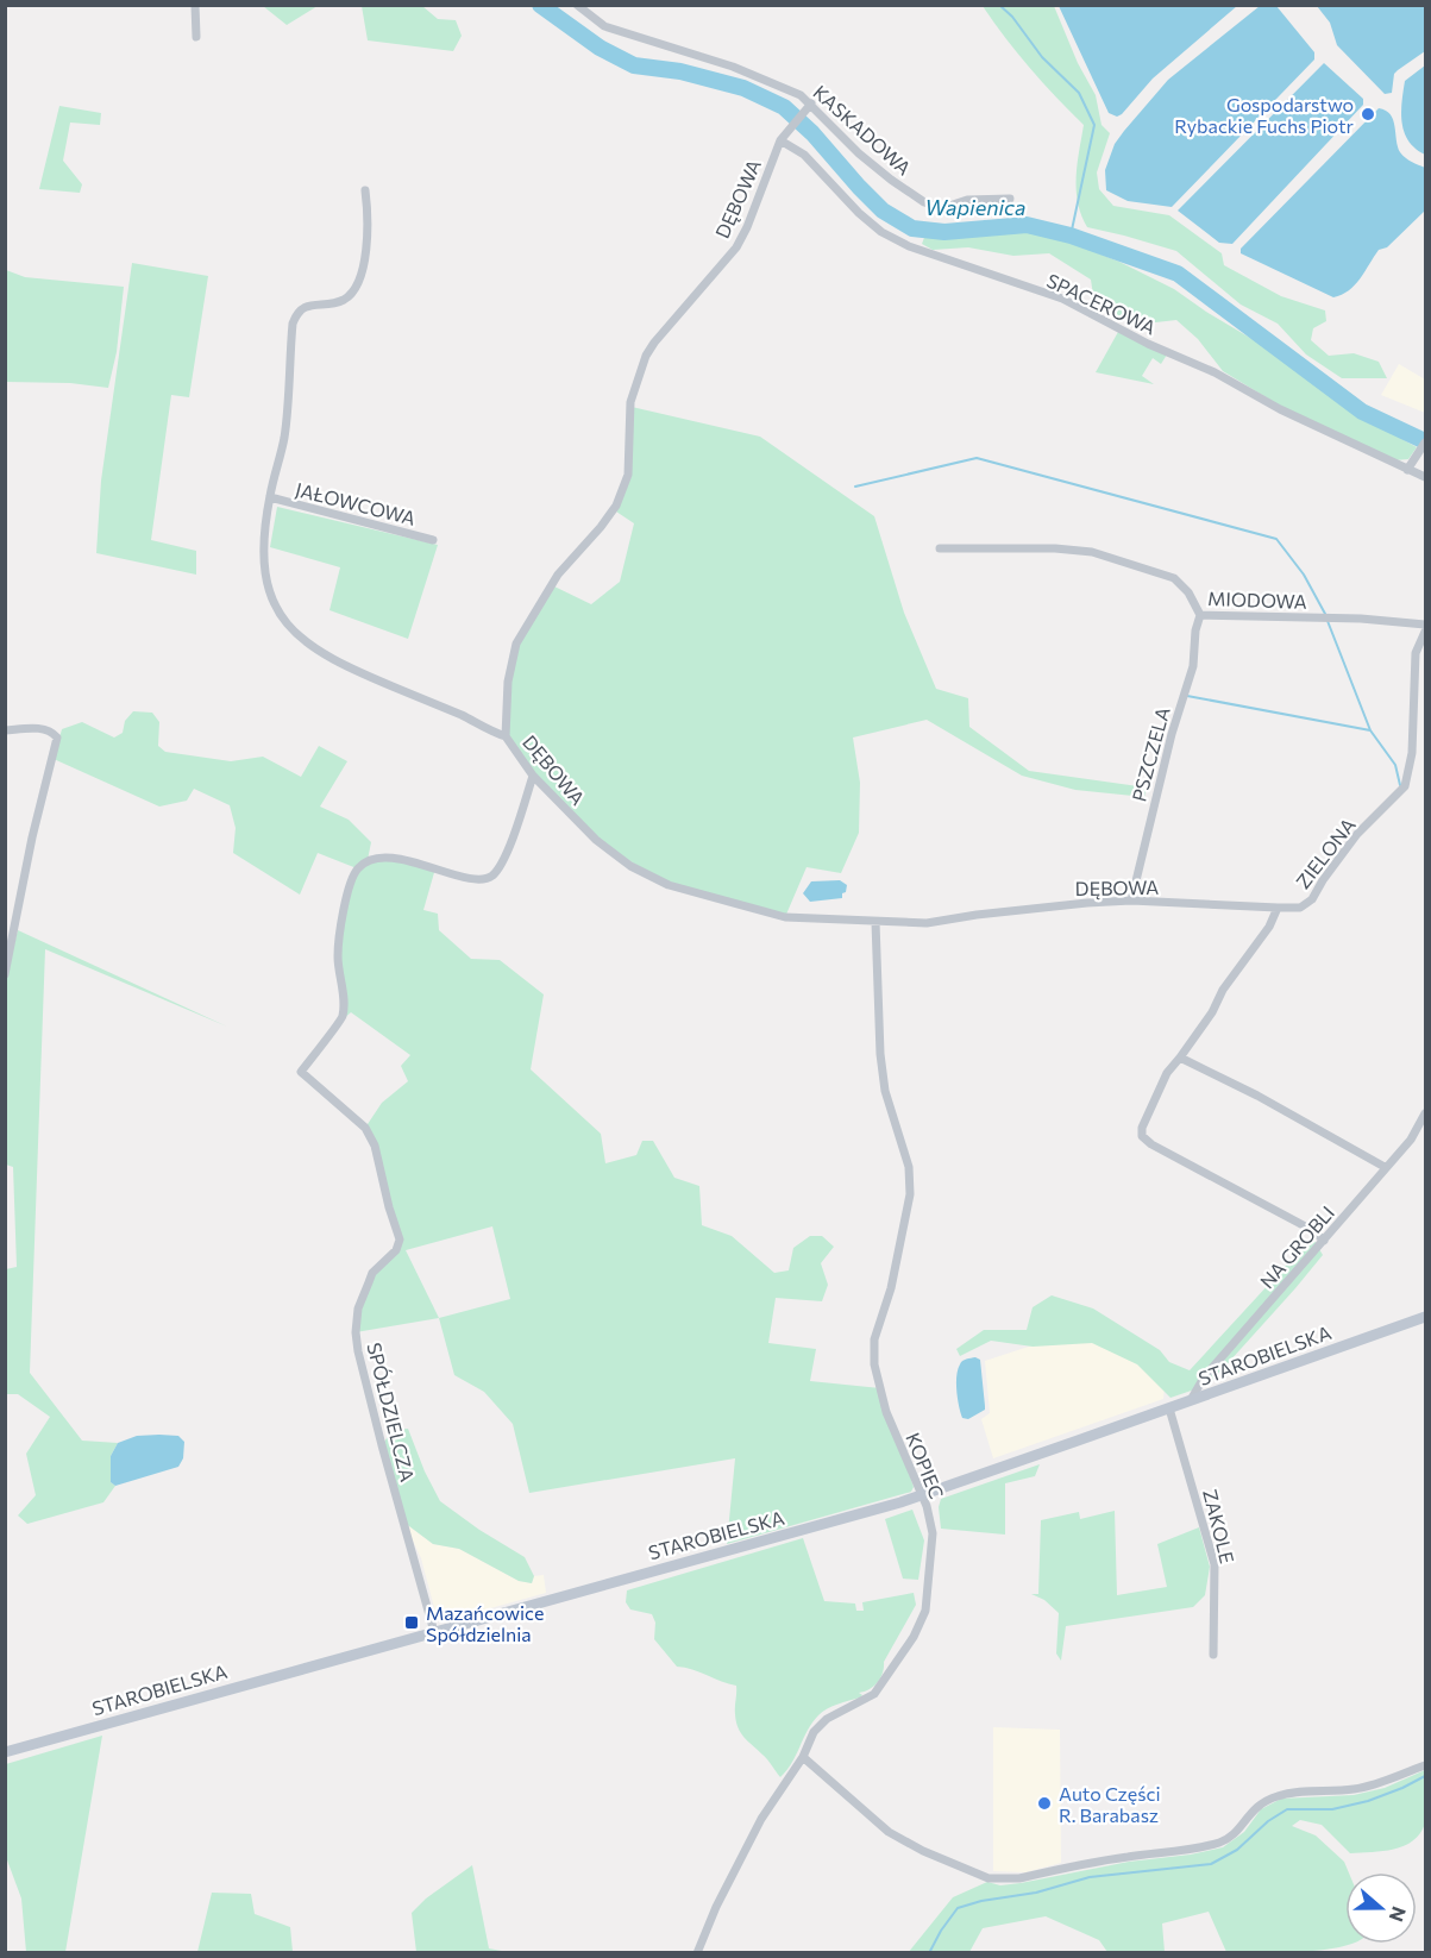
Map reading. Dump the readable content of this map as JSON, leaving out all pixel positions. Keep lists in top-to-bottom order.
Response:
{
  "streets": {
    "street": [
      "KASKADOWA",
      "DĘBOWA",
      "SPACEROWA",
      "JAŁOWCOWA",
      "MIODOWA",
      "PSZCZELA",
      "ZIELONA",
      "NA GROBLI",
      "STAROBIELSKA",
      "SPÓŁDZIELCZA",
      "KOPIEC",
      "ZAKOLE"
    ]
  },
  "crossings": [
    ["KASKADOWA", "DĘBOWA"],
    ["DĘBOWA", "SPACEROWA"],
    ["DĘBOWA", "PSZCZELA"],
    ["DĘBOWA", "ZIELONA"],
    ["DĘBOWA", "SPÓŁDZIELCZA"],
    ["DĘBOWA", "KOPIEC"],
    ["MIODOWA", "PSZCZELA"],
    ["NA GROBLI", "STAROBIELSKA"],
    ["STAROBIELSKA", "SPÓŁDZIELCZA"],
    ["STAROBIELSKA", "KOPIEC"],
    ["STAROBIELSKA", "ZAKOLE"]
  ],
  "water": ["Wapienica"],
  "places": {
    "other": ["Gospodarstwo Rybackie Fuchs Piotr", "Auto Części R. Barabasz"],
    "transit": ["Mazańcowice Spółdzielnia"]
  },
  "north": "right"
}
